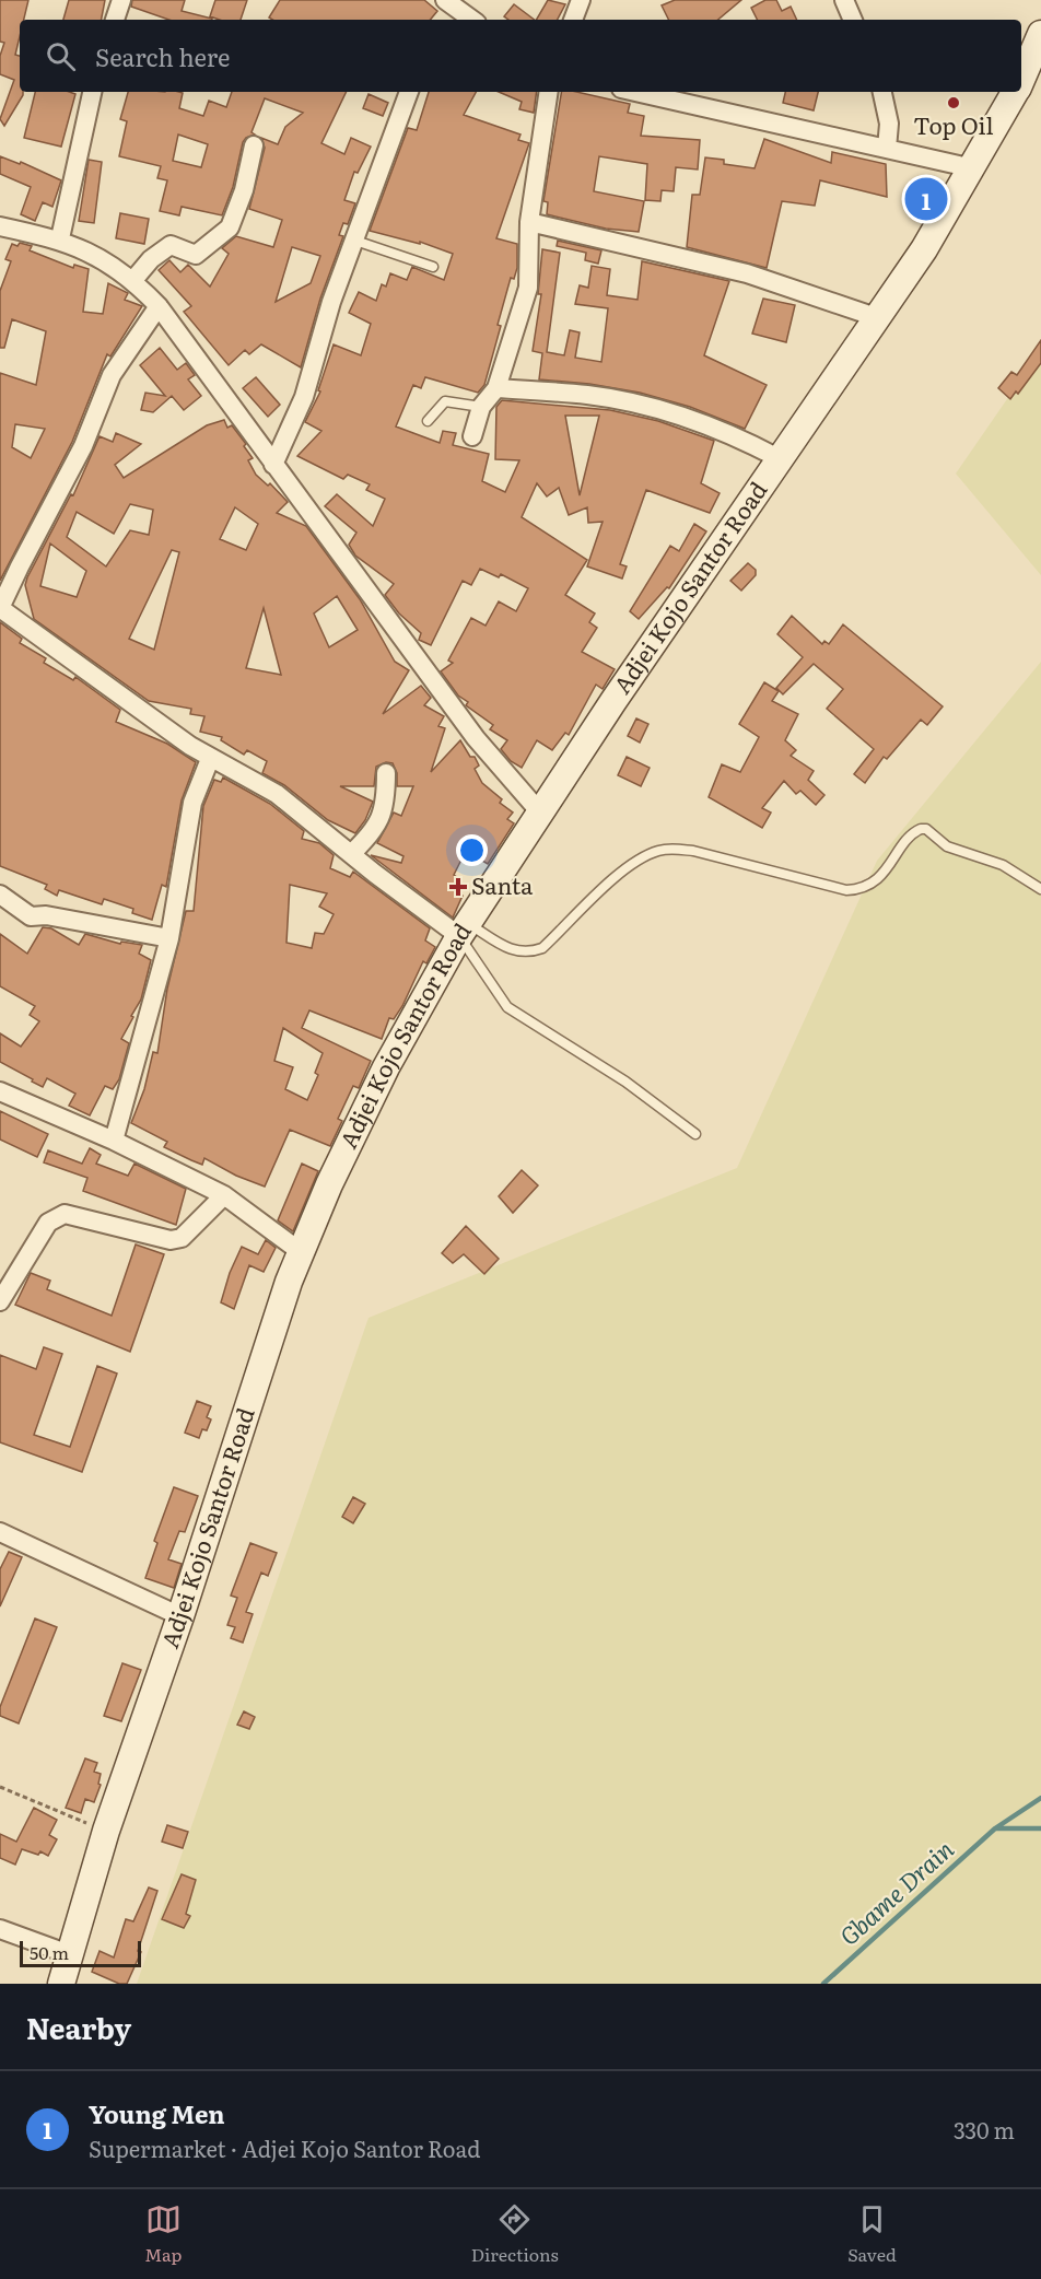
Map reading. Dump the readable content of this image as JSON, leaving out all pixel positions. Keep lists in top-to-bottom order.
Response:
{
  "streets": {
    "street": ["Adjei Kojo Santor Road"]
  },
  "water": ["Gbame Drain"],
  "places": {
    "other": ["Top Oil"],
    "health": ["Santa"]
  },
  "scale_bar": "50 m",
  "page": {
    "search": "Search here",
    "pins": "1",
    "scale": "50 m",
    "heading": "Nearby",
    "list": [
      {
        "mark": "1",
        "name": "Young Men",
        "note": "Supermarket · Adjei Kojo Santor Road",
        "value": "330 m"
      }
    ],
    "nav": ["Map", "Directions", "Saved"]
  }
}
